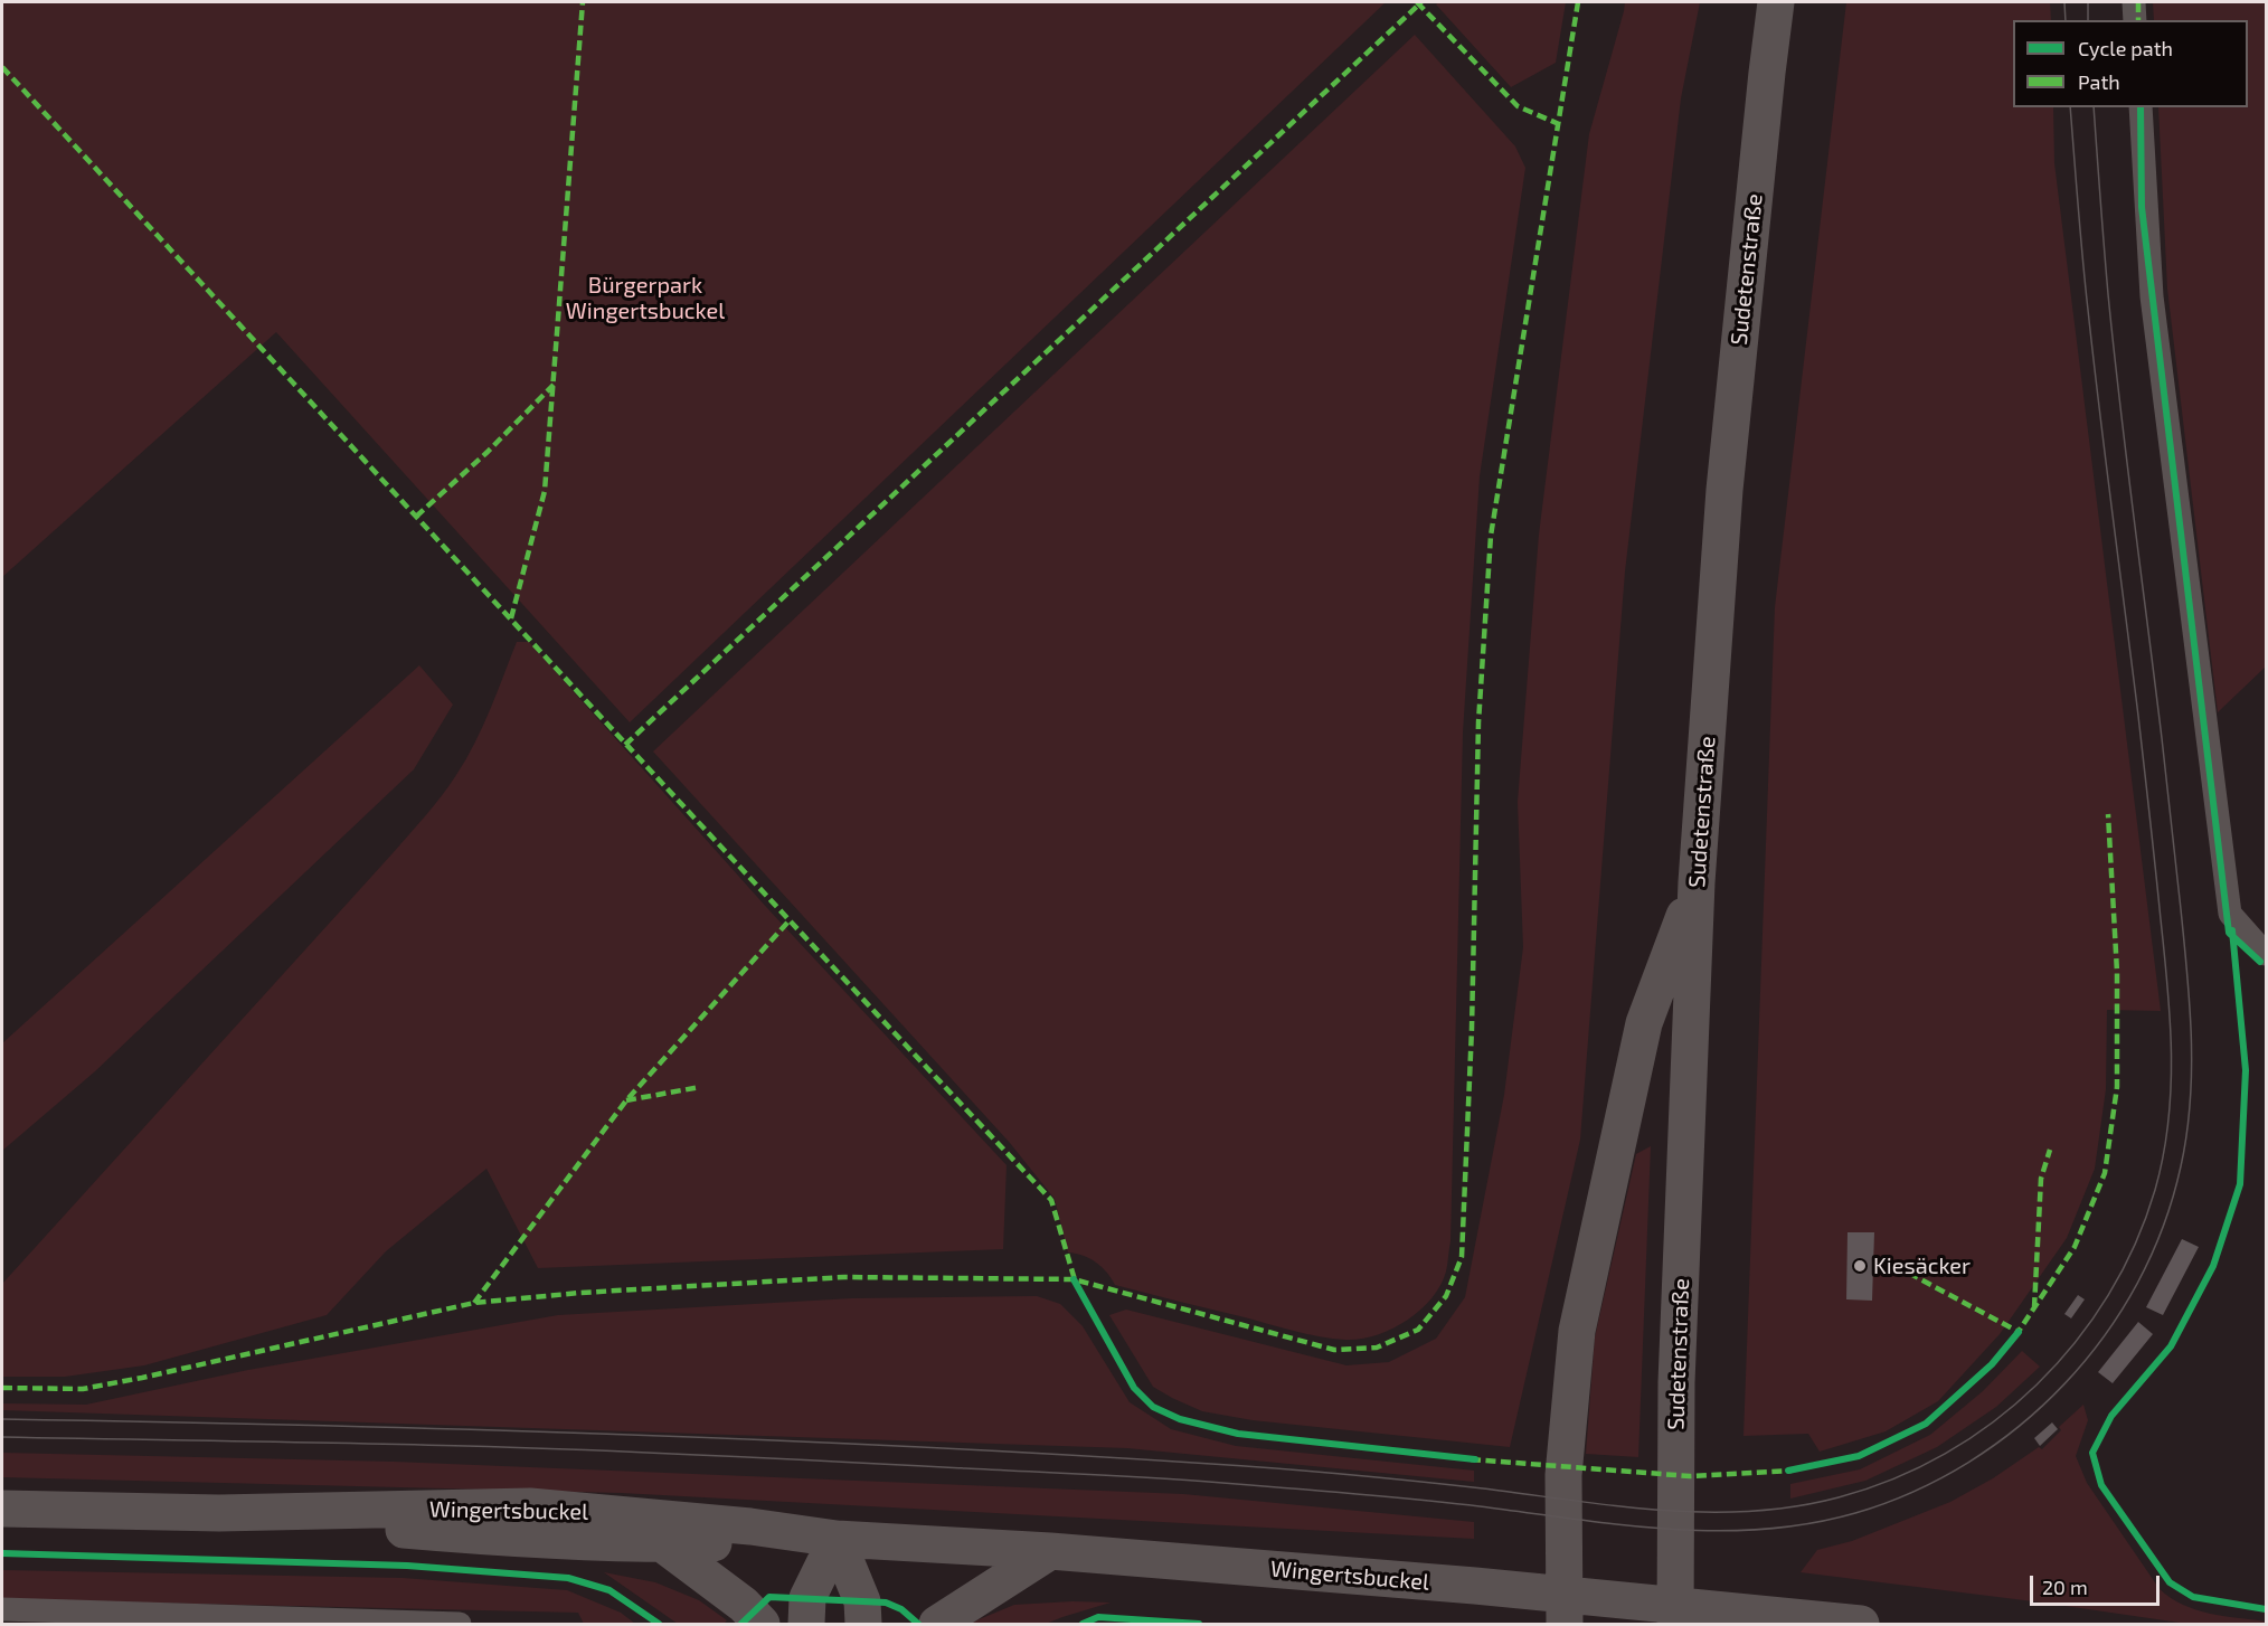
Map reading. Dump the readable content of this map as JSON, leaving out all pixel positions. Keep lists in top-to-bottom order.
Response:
{
  "streets": {
    "main road": ["Sudetenstraße", "Wingertsbuckel"]
  },
  "parks": ["Bürgerpark Wingertsbuckel"],
  "places": ["Kiesäcker"],
  "legend": ["Cycle path", "Path"],
  "scale_bar": "20 m"
}
